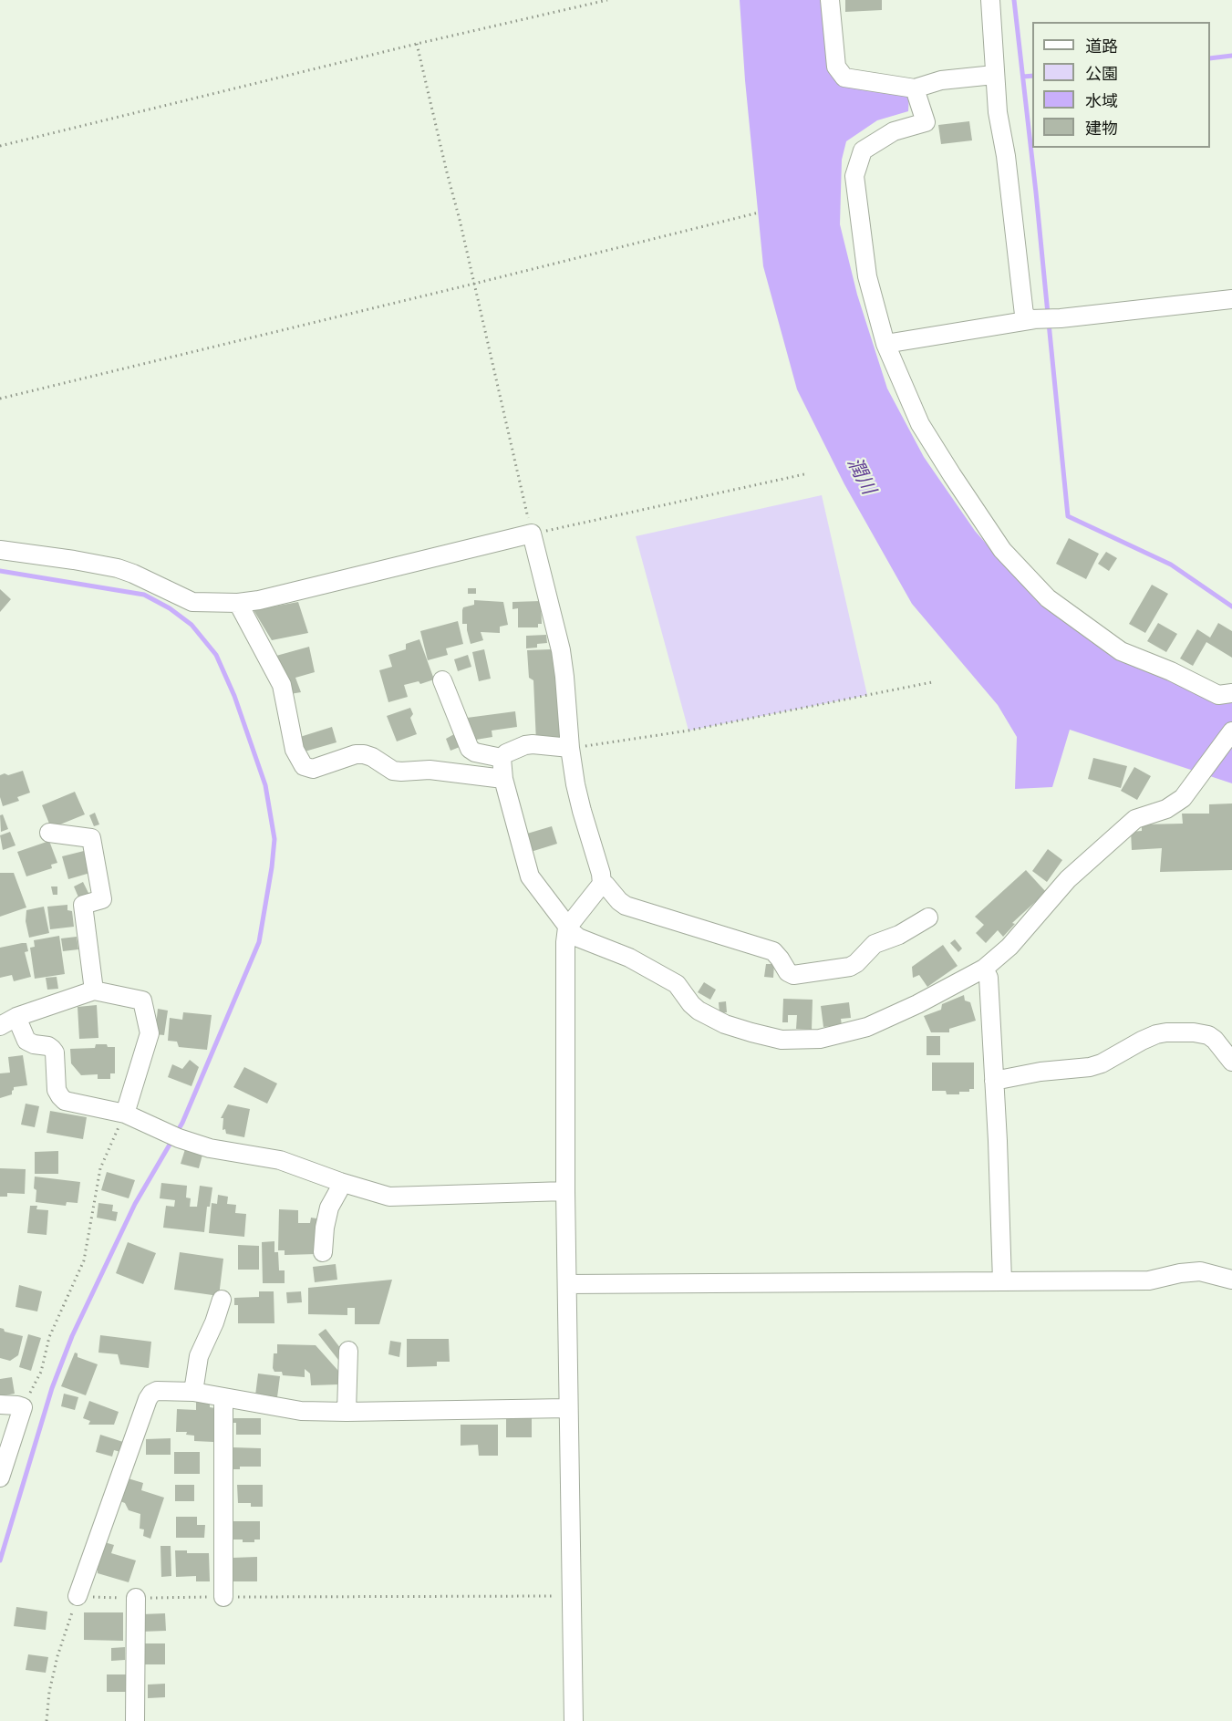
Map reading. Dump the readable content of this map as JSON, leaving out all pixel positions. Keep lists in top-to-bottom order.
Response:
{
  "water": ["潤川"],
  "legend": [
    "道路",
    "公園",
    "水域",
    "建物"
  ]
}
